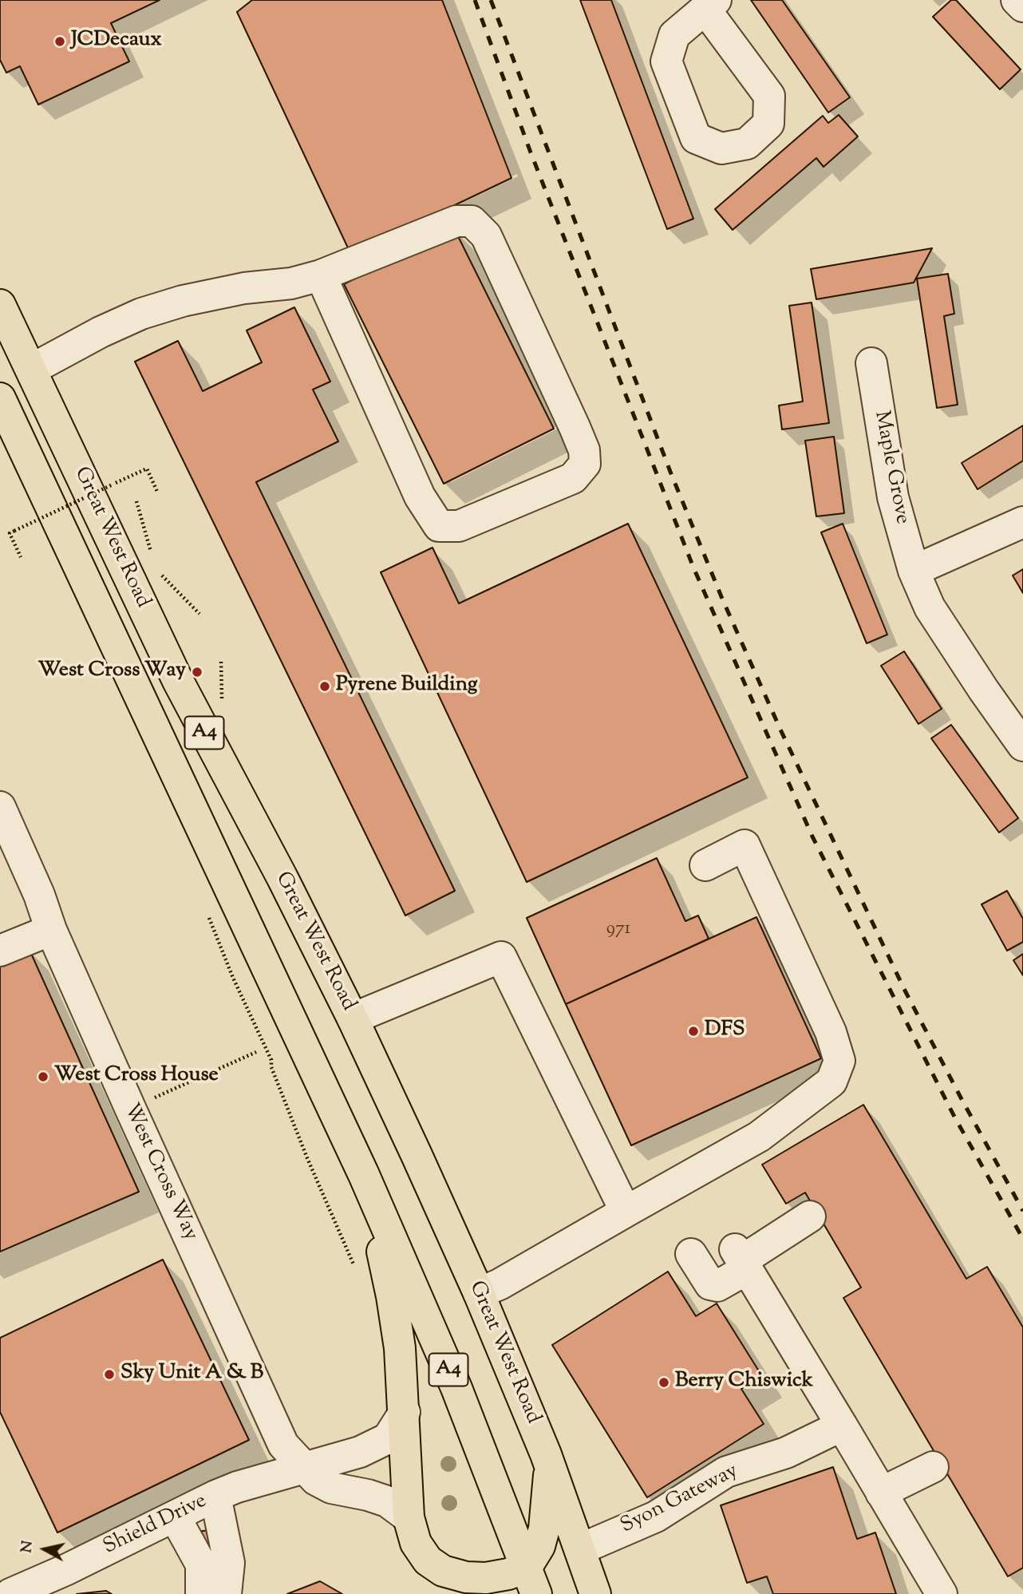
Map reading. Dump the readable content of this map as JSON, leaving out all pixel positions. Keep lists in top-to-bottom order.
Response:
{
  "streets": {
    "highway": ["Great West Road", "A4"],
    "street": [
      "Maple Grove",
      "West Cross Way",
      "Syon Gateway",
      "Shield Drive"
    ]
  },
  "crossings": [
    ["Great West Road", "Syon Gateway"],
    ["West Cross Way", "Shield Drive"]
  ],
  "places": [
    "JCDecaux",
    "West Cross Way",
    "Pyrene Building",
    "DFS",
    "West Cross House",
    "Sky Unit A & B",
    "Berry Chiswick"
  ],
  "house_numbers": ["971"],
  "north": "left"
}
